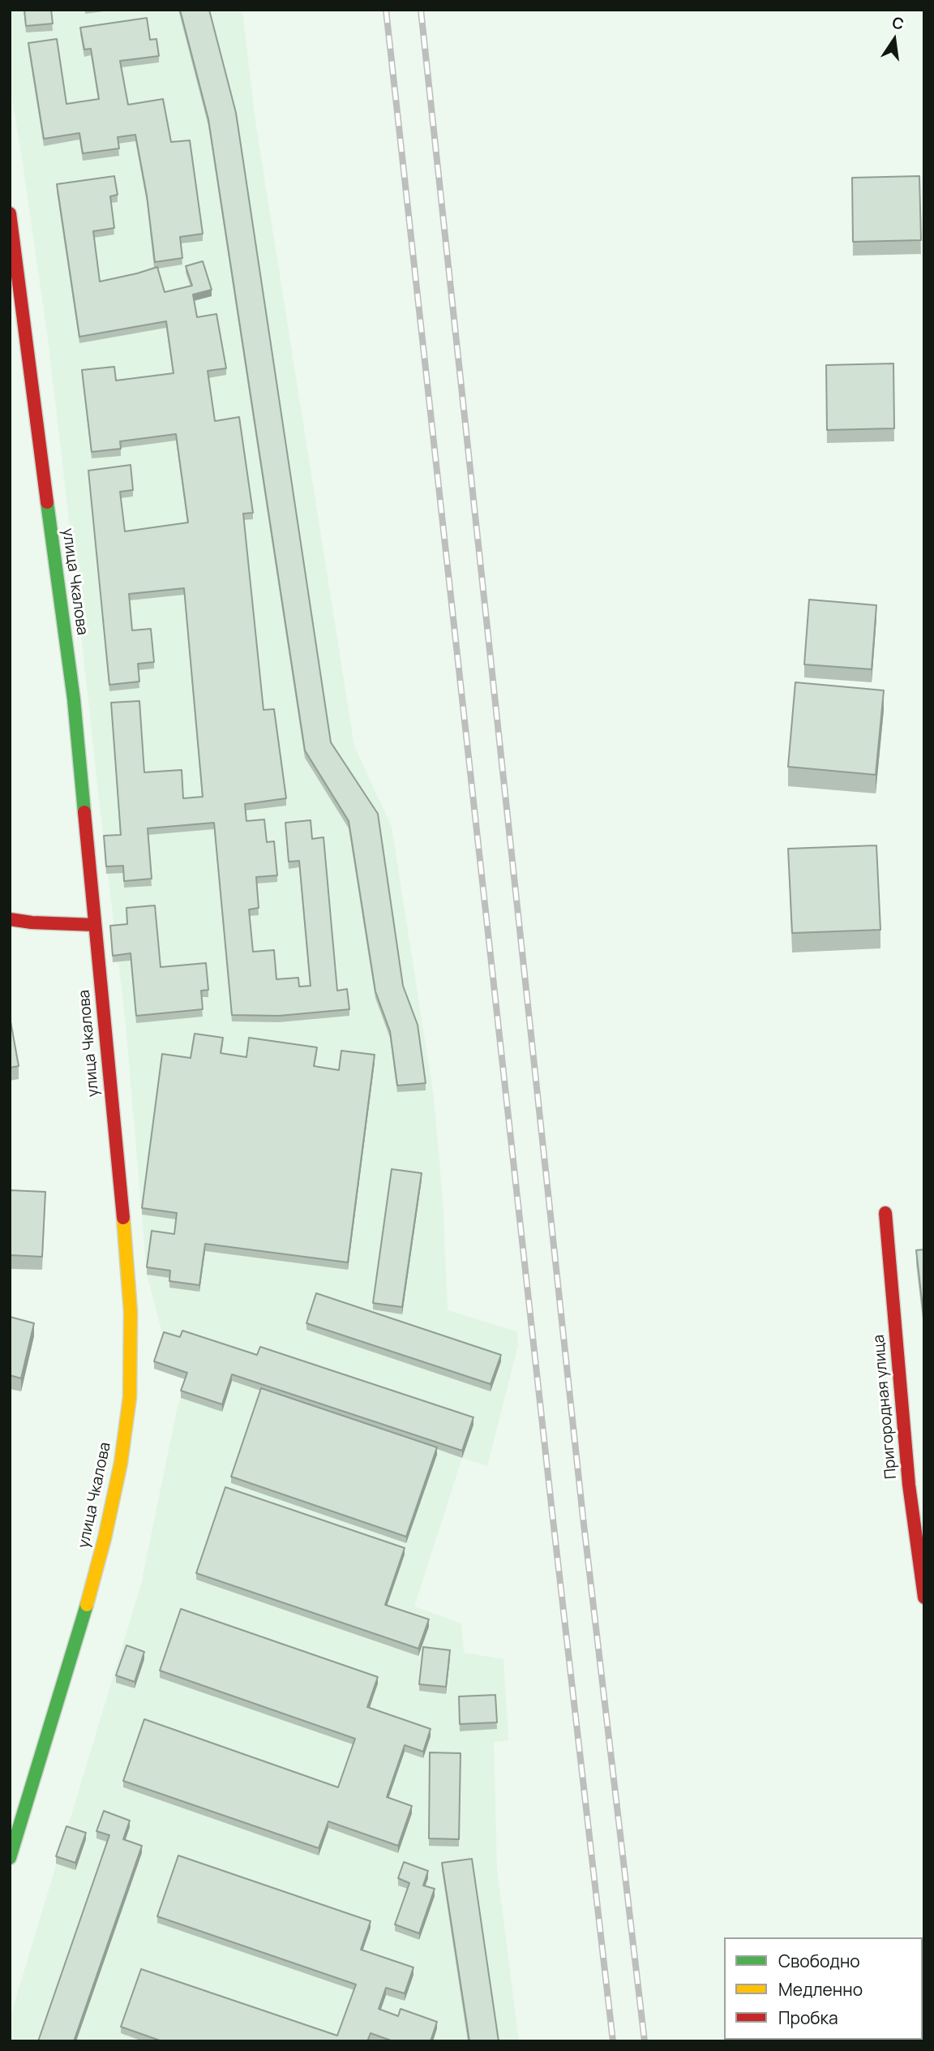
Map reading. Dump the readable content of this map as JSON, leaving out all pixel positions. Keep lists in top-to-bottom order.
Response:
{
  "streets": {
    "street": ["улица Чкалова", "Пригородная улица"]
  },
  "legend": ["Свободно", "Медленно", "Пробка"],
  "north": "top"
}
